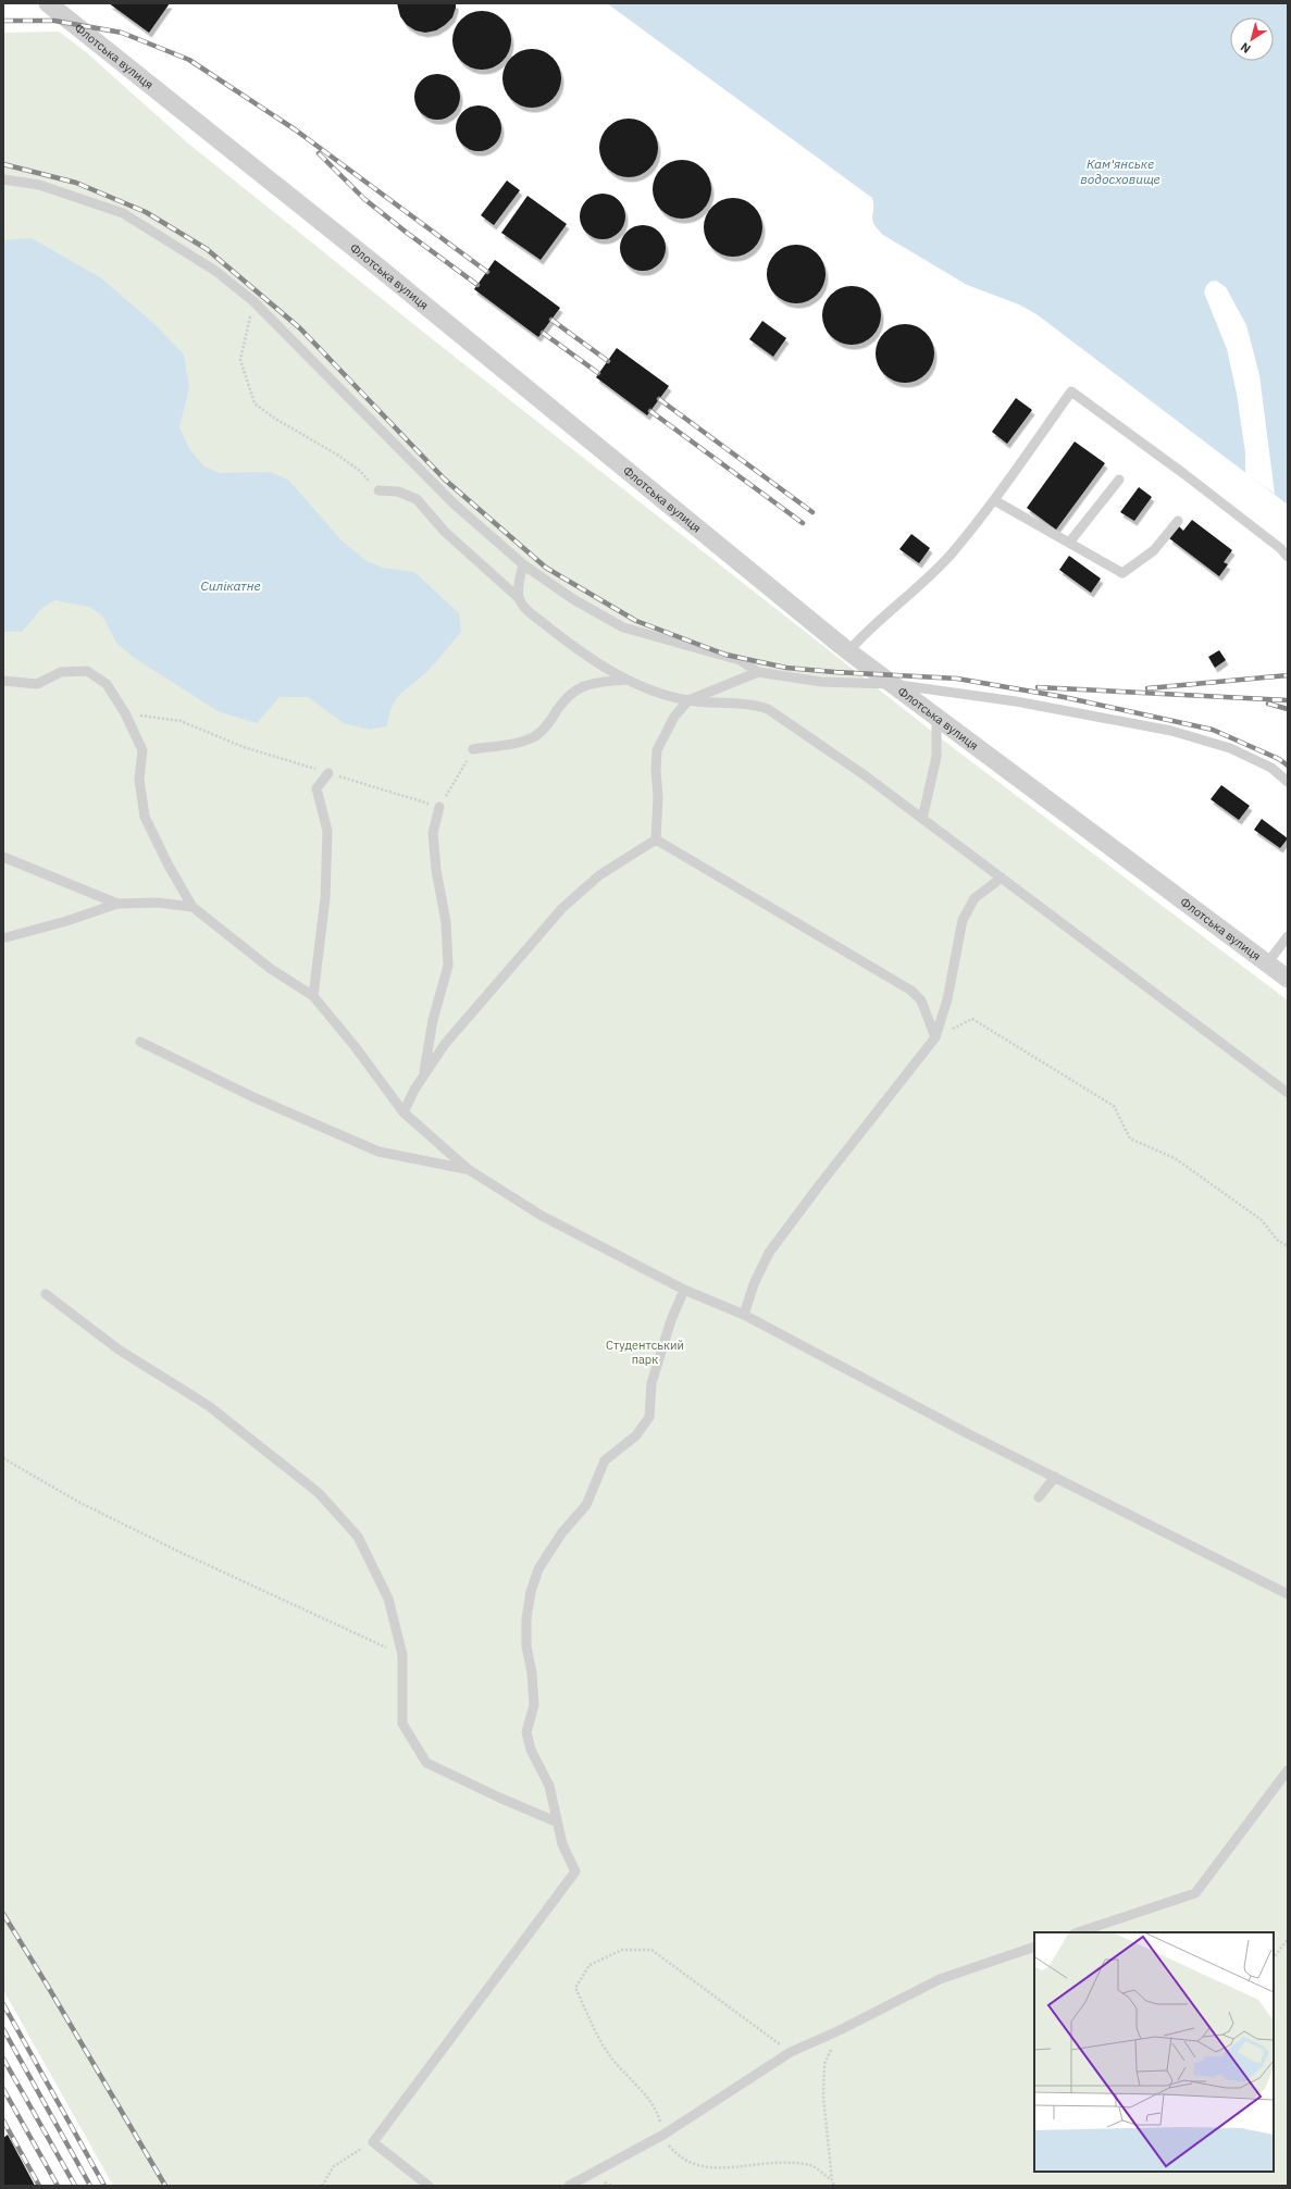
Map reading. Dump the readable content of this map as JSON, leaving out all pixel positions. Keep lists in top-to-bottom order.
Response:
{
  "streets": {
    "street": ["Флотська вулиця"]
  },
  "water": ["Кам'янське водосховище", "Силікатне"],
  "parks": ["Студентський парк"],
  "north": "bottom left"
}
